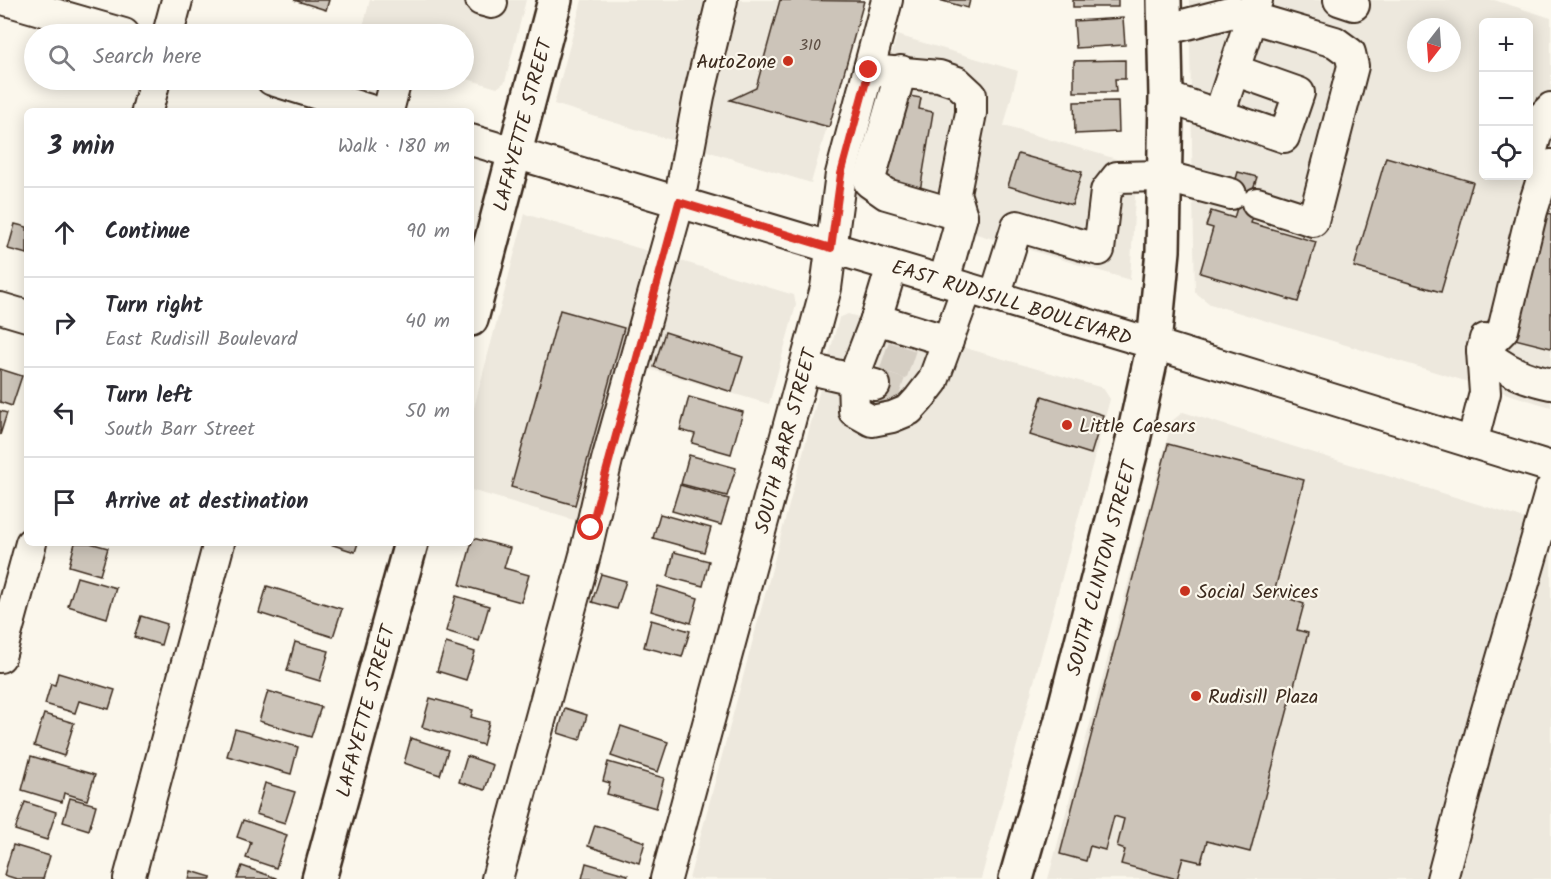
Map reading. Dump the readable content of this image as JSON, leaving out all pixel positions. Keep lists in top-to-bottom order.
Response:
{
  "streets": {
    "highway": ["LAFAYETTE STREET", "SOUTH CLINTON STREET"],
    "street": ["EAST RUDISILL BOULEVARD", "SOUTH BARR STREET"]
  },
  "crossings": [
    ["LAFAYETTE STREET", "EAST RUDISILL BOULEVARD"],
    ["EAST RUDISILL BOULEVARD", "SOUTH BARR STREET"],
    ["EAST RUDISILL BOULEVARD", "SOUTH CLINTON STREET"]
  ],
  "places": [
    "AutoZone",
    "Little Caesars",
    "Social Services",
    "Rudisill Plaza"
  ],
  "house_numbers": ["310"],
  "north": "bottom",
  "page": {
    "map_buttons": ["+", "−"],
    "search": "Search here",
    "heading": ["3 min", "Walk · 180 m"],
    "list": [
      ["Continue", "90 m"],
      ["Turn right", "East Rudisill Boulevard", "40 m"],
      ["Turn left", "South Barr Street", "50 m"],
      "Arrive at destination"
    ]
  }
}
